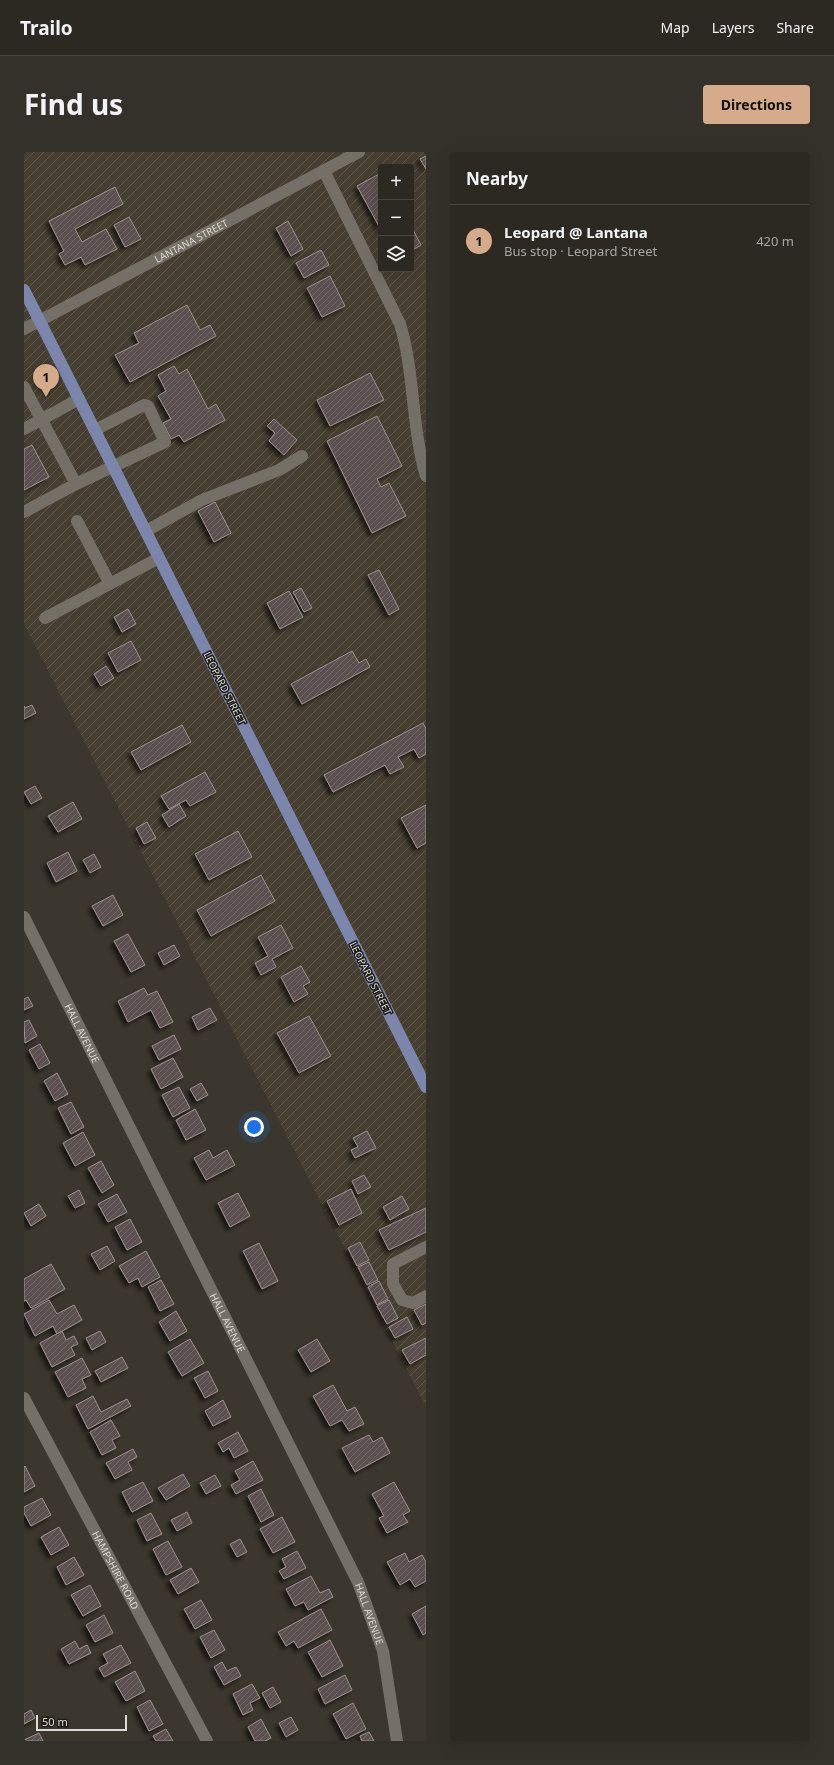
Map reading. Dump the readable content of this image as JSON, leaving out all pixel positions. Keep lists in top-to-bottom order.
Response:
{
  "streets": {
    "main road": ["LEOPARD STREET"],
    "street": ["LANTANA STREET", "HALL AVENUE", "HAMPSHIRE ROAD"]
  },
  "crossings": [
    ["LANTANA STREET", "LEOPARD STREET"]
  ],
  "scale_bar": "50 m",
  "page": {
    "header": "Trailo",
    "nav": ["Map", "Layers", "Share"],
    "title": "Find us",
    "buttons": "Directions",
    "heading": "Nearby",
    "map_buttons": ["+", "−"],
    "list": [
      {
        "mark": "1",
        "name": "Leopard @ Lantana",
        "note": "Bus stop · Leopard Street",
        "value": "420 m"
      }
    ],
    "pins": "1",
    "scale": "50 m"
  }
}
